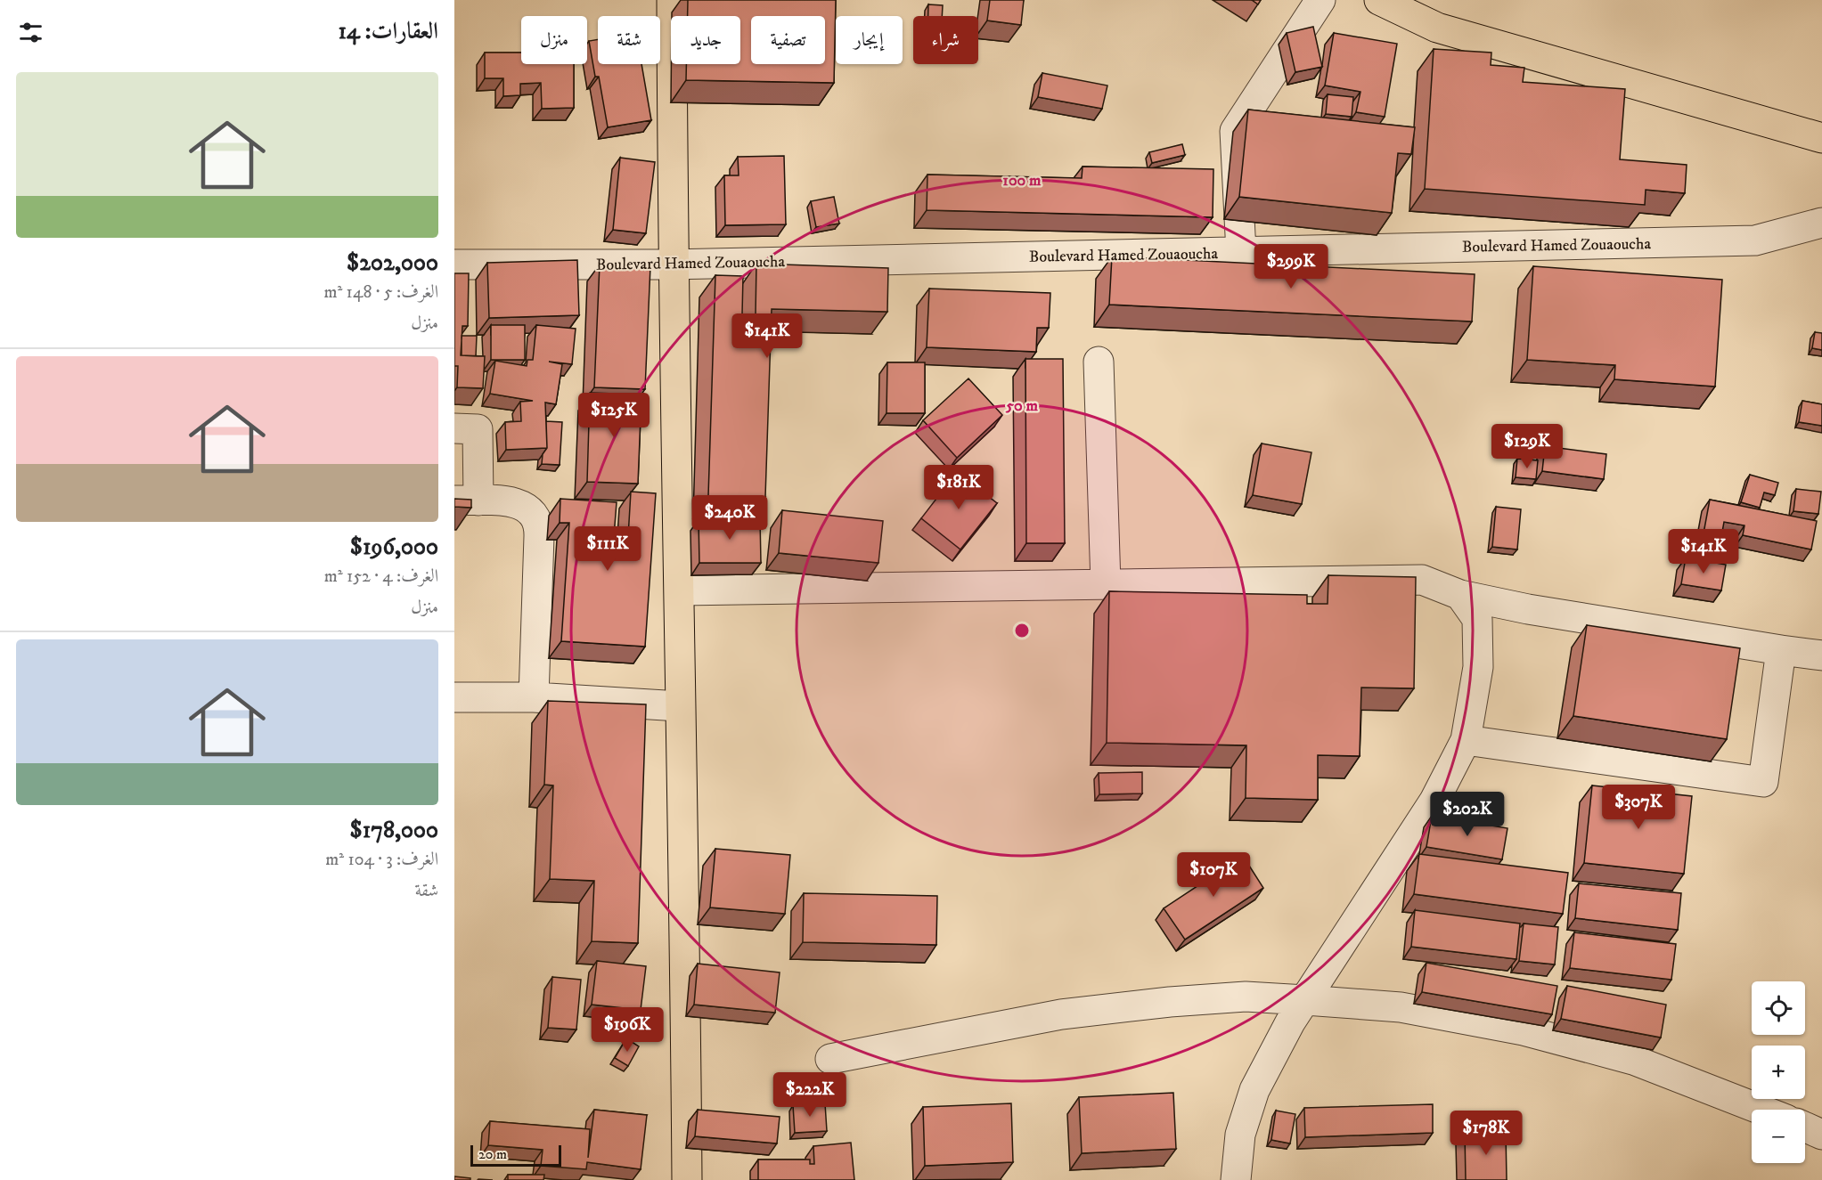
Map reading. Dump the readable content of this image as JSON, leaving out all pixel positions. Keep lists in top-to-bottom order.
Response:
{
  "streets": {
    "street": ["Boulevard Hamed Zouaoucha"]
  },
  "scale_bar": "20 m",
  "page": {
    "heading": "العقارات: 14",
    "chip": [
      "شراء",
      "إيجار",
      "تصفية",
      "جديد",
      "شقة",
      "منزل"
    ],
    "list": [
      {
        "name": "$202,000",
        "note": "الغرف: 5 · 148 m² · منزل"
      },
      {
        "name": "$196,000",
        "note": "الغرف: 4 · 152 m² · منزل"
      },
      {
        "name": "$178,000",
        "note": "الغرف: 3 · 104 m² · شقة"
      }
    ],
    "price": [
      "$299K",
      "$141K",
      "$125K",
      "$129K",
      "$181K",
      "$240K",
      "$111K",
      "$141K",
      "$307K",
      "$202K",
      "$107K",
      "$196K",
      "$222K",
      "$178K"
    ],
    "map_buttons": ["+", "−"],
    "scale": "20 m"
  },
  "rings": ["100 m", "50 m"]
}
